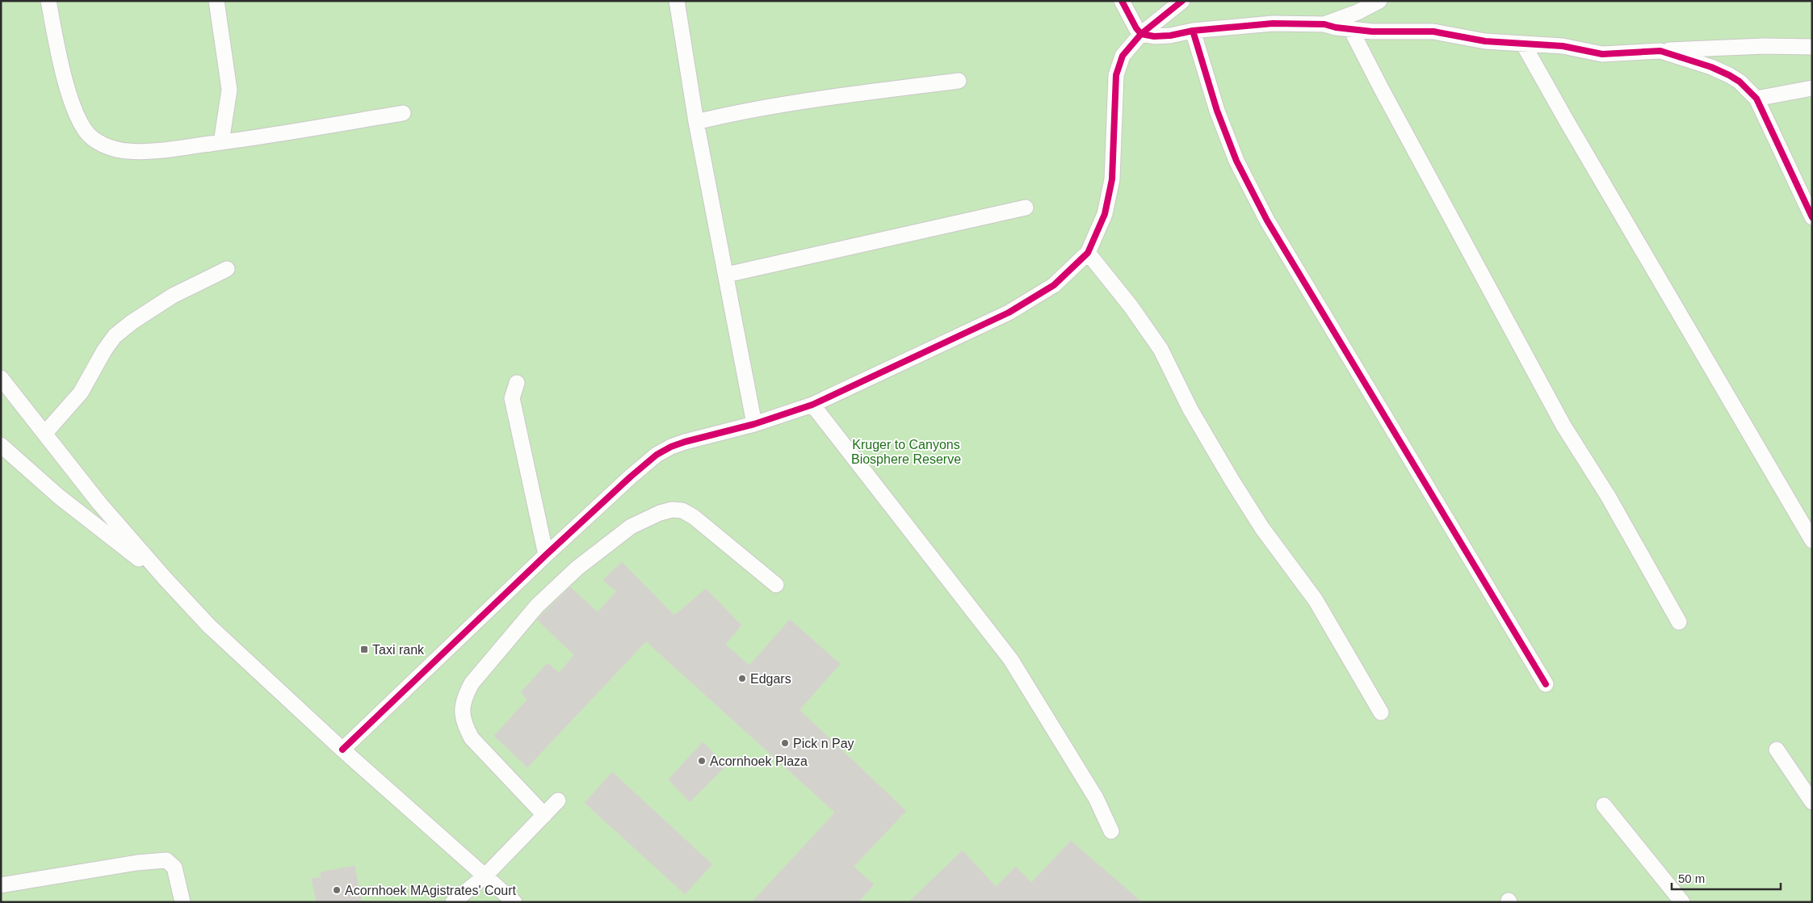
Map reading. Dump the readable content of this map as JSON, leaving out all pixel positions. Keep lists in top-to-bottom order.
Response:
{
  "parks": ["Kruger to Canyons Biosphere Reserve"],
  "places": {
    "transit": ["Taxi rank"],
    "other": [
      "Edgars",
      "Pick n Pay",
      "Acornhoek Plaza",
      "Acornhoek MAgistrates' Court"
    ]
  },
  "scale_bar": "50 m"
}
